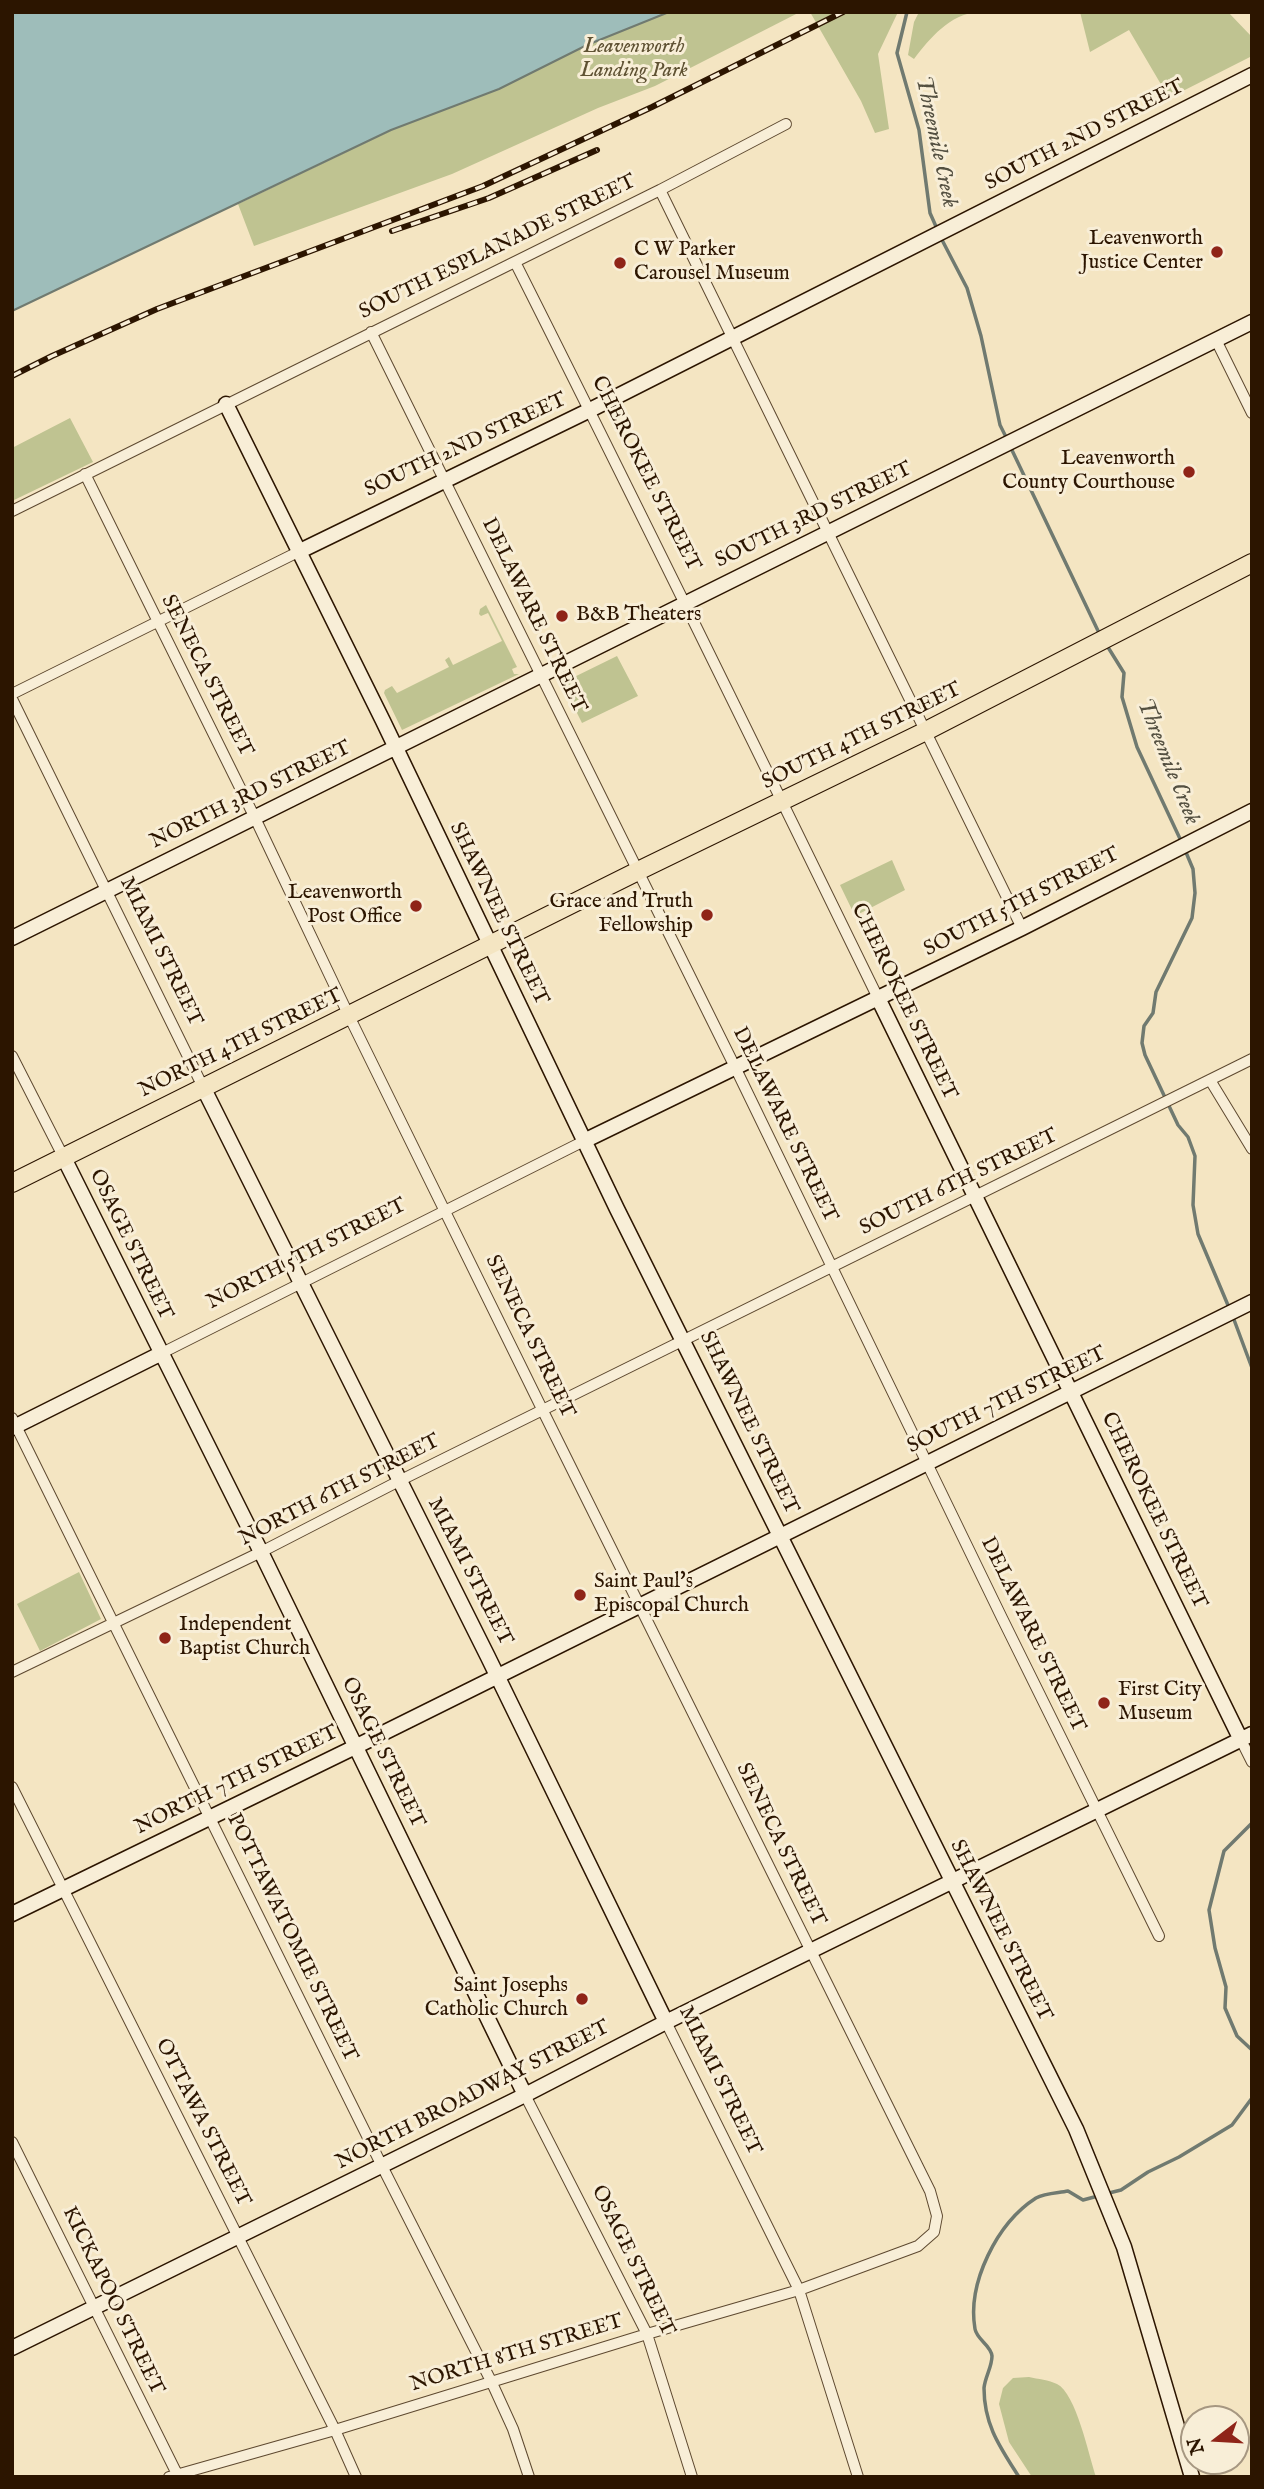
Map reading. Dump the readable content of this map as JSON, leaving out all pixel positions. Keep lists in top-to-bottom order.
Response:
{
  "streets": {
    "highway": ["SOUTH 4TH STREET", "NORTH 4TH STREET"],
    "street": [
      "SOUTH 2ND STREET",
      "SOUTH ESPLANADE STREET",
      "CHEROKEE STREET",
      "SOUTH 3RD STREET",
      "DELAWARE STREET",
      "SENECA STREET",
      "NORTH 3RD STREET",
      "SOUTH 5TH STREET",
      "SHAWNEE STREET",
      "MIAMI STREET",
      "SOUTH 6TH STREET",
      "OSAGE STREET",
      "NORTH 5TH STREET",
      "SOUTH 7TH STREET",
      "NORTH 6TH STREET",
      "NORTH 7TH STREET",
      "POTTAWATOMIE STREET",
      "NORTH BROADWAY STREET",
      "OTTAWA STREET",
      "KICKAPOO STREET",
      "NORTH 8TH STREET"
    ]
  },
  "crossings": [
    ["SOUTH 2ND STREET", "CHEROKEE STREET"],
    ["SOUTH 2ND STREET", "DELAWARE STREET"],
    ["SOUTH 2ND STREET", "SHAWNEE STREET"],
    ["SOUTH ESPLANADE STREET", "CHEROKEE STREET"],
    ["SOUTH ESPLANADE STREET", "DELAWARE STREET"],
    ["SOUTH ESPLANADE STREET", "SENECA STREET"],
    ["SOUTH ESPLANADE STREET", "SHAWNEE STREET"],
    ["CHEROKEE STREET", "SOUTH 3RD STREET"],
    ["CHEROKEE STREET", "SOUTH 4TH STREET"],
    ["CHEROKEE STREET", "SOUTH 5TH STREET"],
    ["CHEROKEE STREET", "SOUTH 6TH STREET"],
    ["CHEROKEE STREET", "SOUTH 7TH STREET"],
    ["CHEROKEE STREET", "NORTH BROADWAY STREET"],
    ["SOUTH 3RD STREET", "DELAWARE STREET"],
    ["SOUTH 3RD STREET", "NORTH 3RD STREET"],
    ["SOUTH 3RD STREET", "SHAWNEE STREET"],
    ["DELAWARE STREET", "SOUTH 4TH STREET"],
    ["DELAWARE STREET", "SOUTH 5TH STREET"],
    ["DELAWARE STREET", "SOUTH 6TH STREET"],
    ["DELAWARE STREET", "SOUTH 7TH STREET"],
    ["DELAWARE STREET", "NORTH BROADWAY STREET"],
    ["SENECA STREET", "NORTH 3RD STREET"],
    ["SENECA STREET", "NORTH 4TH STREET"],
    ["SENECA STREET", "NORTH 5TH STREET"],
    ["SENECA STREET", "NORTH 6TH STREET"],
    ["SENECA STREET", "NORTH 7TH STREET"],
    ["SENECA STREET", "NORTH BROADWAY STREET"],
    ["SENECA STREET", "NORTH 8TH STREET"],
    ["SOUTH 4TH STREET", "SHAWNEE STREET"],
    ["SOUTH 4TH STREET", "NORTH 4TH STREET"],
    ["NORTH 3RD STREET", "SHAWNEE STREET"],
    ["NORTH 3RD STREET", "MIAMI STREET"],
    ["SOUTH 5TH STREET", "SHAWNEE STREET"],
    ["SOUTH 5TH STREET", "NORTH 5TH STREET"],
    ["SHAWNEE STREET", "NORTH 4TH STREET"],
    ["SHAWNEE STREET", "SOUTH 6TH STREET"],
    ["SHAWNEE STREET", "NORTH 5TH STREET"],
    ["SHAWNEE STREET", "SOUTH 7TH STREET"],
    ["SHAWNEE STREET", "NORTH 6TH STREET"],
    ["SHAWNEE STREET", "NORTH 7TH STREET"],
    ["SHAWNEE STREET", "NORTH BROADWAY STREET"],
    ["MIAMI STREET", "NORTH 4TH STREET"],
    ["MIAMI STREET", "NORTH 5TH STREET"],
    ["MIAMI STREET", "NORTH 6TH STREET"],
    ["MIAMI STREET", "NORTH 7TH STREET"],
    ["MIAMI STREET", "NORTH BROADWAY STREET"],
    ["MIAMI STREET", "NORTH 8TH STREET"],
    ["NORTH 4TH STREET", "OSAGE STREET"],
    ["SOUTH 6TH STREET", "NORTH 6TH STREET"],
    ["OSAGE STREET", "NORTH 5TH STREET"],
    ["OSAGE STREET", "NORTH 6TH STREET"],
    ["OSAGE STREET", "NORTH 7TH STREET"],
    ["OSAGE STREET", "NORTH BROADWAY STREET"],
    ["OSAGE STREET", "NORTH 8TH STREET"],
    ["NORTH 5TH STREET", "POTTAWATOMIE STREET"],
    ["SOUTH 7TH STREET", "NORTH 7TH STREET"],
    ["NORTH 6TH STREET", "POTTAWATOMIE STREET"],
    ["NORTH 7TH STREET", "POTTAWATOMIE STREET"],
    ["NORTH 7TH STREET", "OTTAWA STREET"],
    ["POTTAWATOMIE STREET", "NORTH BROADWAY STREET"],
    ["POTTAWATOMIE STREET", "NORTH 8TH STREET"],
    ["NORTH BROADWAY STREET", "OTTAWA STREET"],
    ["NORTH BROADWAY STREET", "KICKAPOO STREET"],
    ["OTTAWA STREET", "NORTH 8TH STREET"],
    ["KICKAPOO STREET", "NORTH 8TH STREET"]
  ],
  "water": ["Threemile Creek"],
  "parks": ["Leavenworth Landing Park"],
  "places": [
    "Leavenworth Justice Center",
    "C W Parker Carousel Museum",
    "Leavenworth County Courthouse",
    "B&B Theaters",
    "Leavenworth Post Office",
    "Grace and Truth Fellowship",
    "Saint Paul's Episcopal Church",
    "Independent Baptist Church",
    "First City Museum",
    "Saint Josephs Catholic Church"
  ],
  "north": "left"
}
